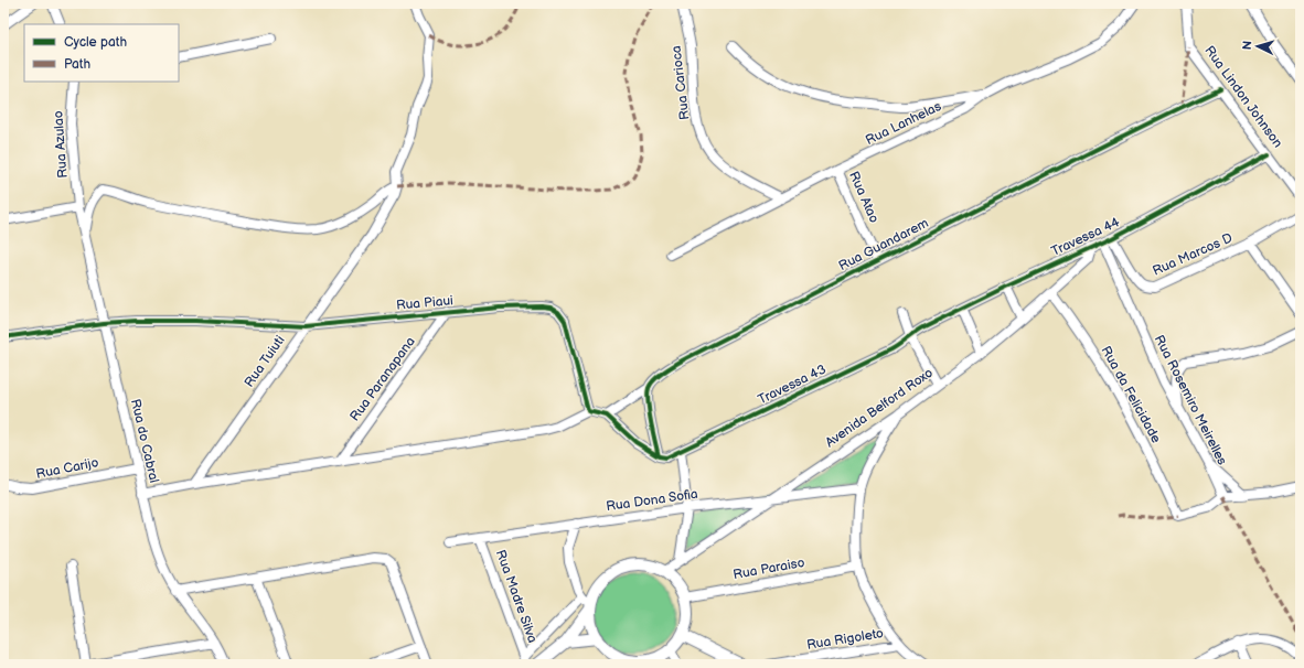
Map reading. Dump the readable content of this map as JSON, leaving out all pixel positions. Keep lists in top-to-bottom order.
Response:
{
  "streets": {
    "street": [
      "Rua Carioca",
      "Rua Lindon Johnson",
      "Rua Lanhelas",
      "Rua Azulao",
      "Rua Atao",
      "Travessa 44",
      "Rua Guandarem",
      "Rua Marcos D",
      "Rua Piaui",
      "Rua Tuiuti",
      "Rua Paranapana",
      "Travessa 43",
      "Rua da Felicidade",
      "Rua Rosemiro Meirelles",
      "Avenida Belford Roxo",
      "Rua do Cabral",
      "Rua Carijo",
      "Rua Dona Sofia",
      "Rua Paraiso",
      "Rua Madre Silva",
      "Rua Rigoleto"
    ]
  },
  "crossings": [
    ["Rua Carioca", "Rua Lanhelas"],
    ["Rua Lindon Johnson", "Travessa 44"],
    ["Rua Lindon Johnson", "Rua Guandarem"],
    ["Rua Lanhelas", "Rua Atao"],
    ["Rua Azulao", "Rua do Cabral"],
    ["Rua Atao", "Rua Guandarem"],
    ["Travessa 44", "Rua Marcos D"],
    ["Travessa 44", "Travessa 43"],
    ["Travessa 44", "Rua Rosemiro Meirelles"],
    ["Travessa 44", "Avenida Belford Roxo"],
    ["Rua Piaui", "Rua Tuiuti"],
    ["Rua Piaui", "Rua Paranapana"],
    ["Rua Piaui", "Rua do Cabral"],
    ["Rua da Felicidade", "Rua Rosemiro Meirelles"],
    ["Rua da Felicidade", "Avenida Belford Roxo"],
    ["Avenida Belford Roxo", "Rua Dona Sofia"],
    ["Avenida Belford Roxo", "Rua Paraiso"],
    ["Rua do Cabral", "Rua Carijo"],
    ["Rua Dona Sofia", "Rua Madre Silva"]
  ],
  "legend": ["Cycle path", "Path"],
  "north": "left"
}
